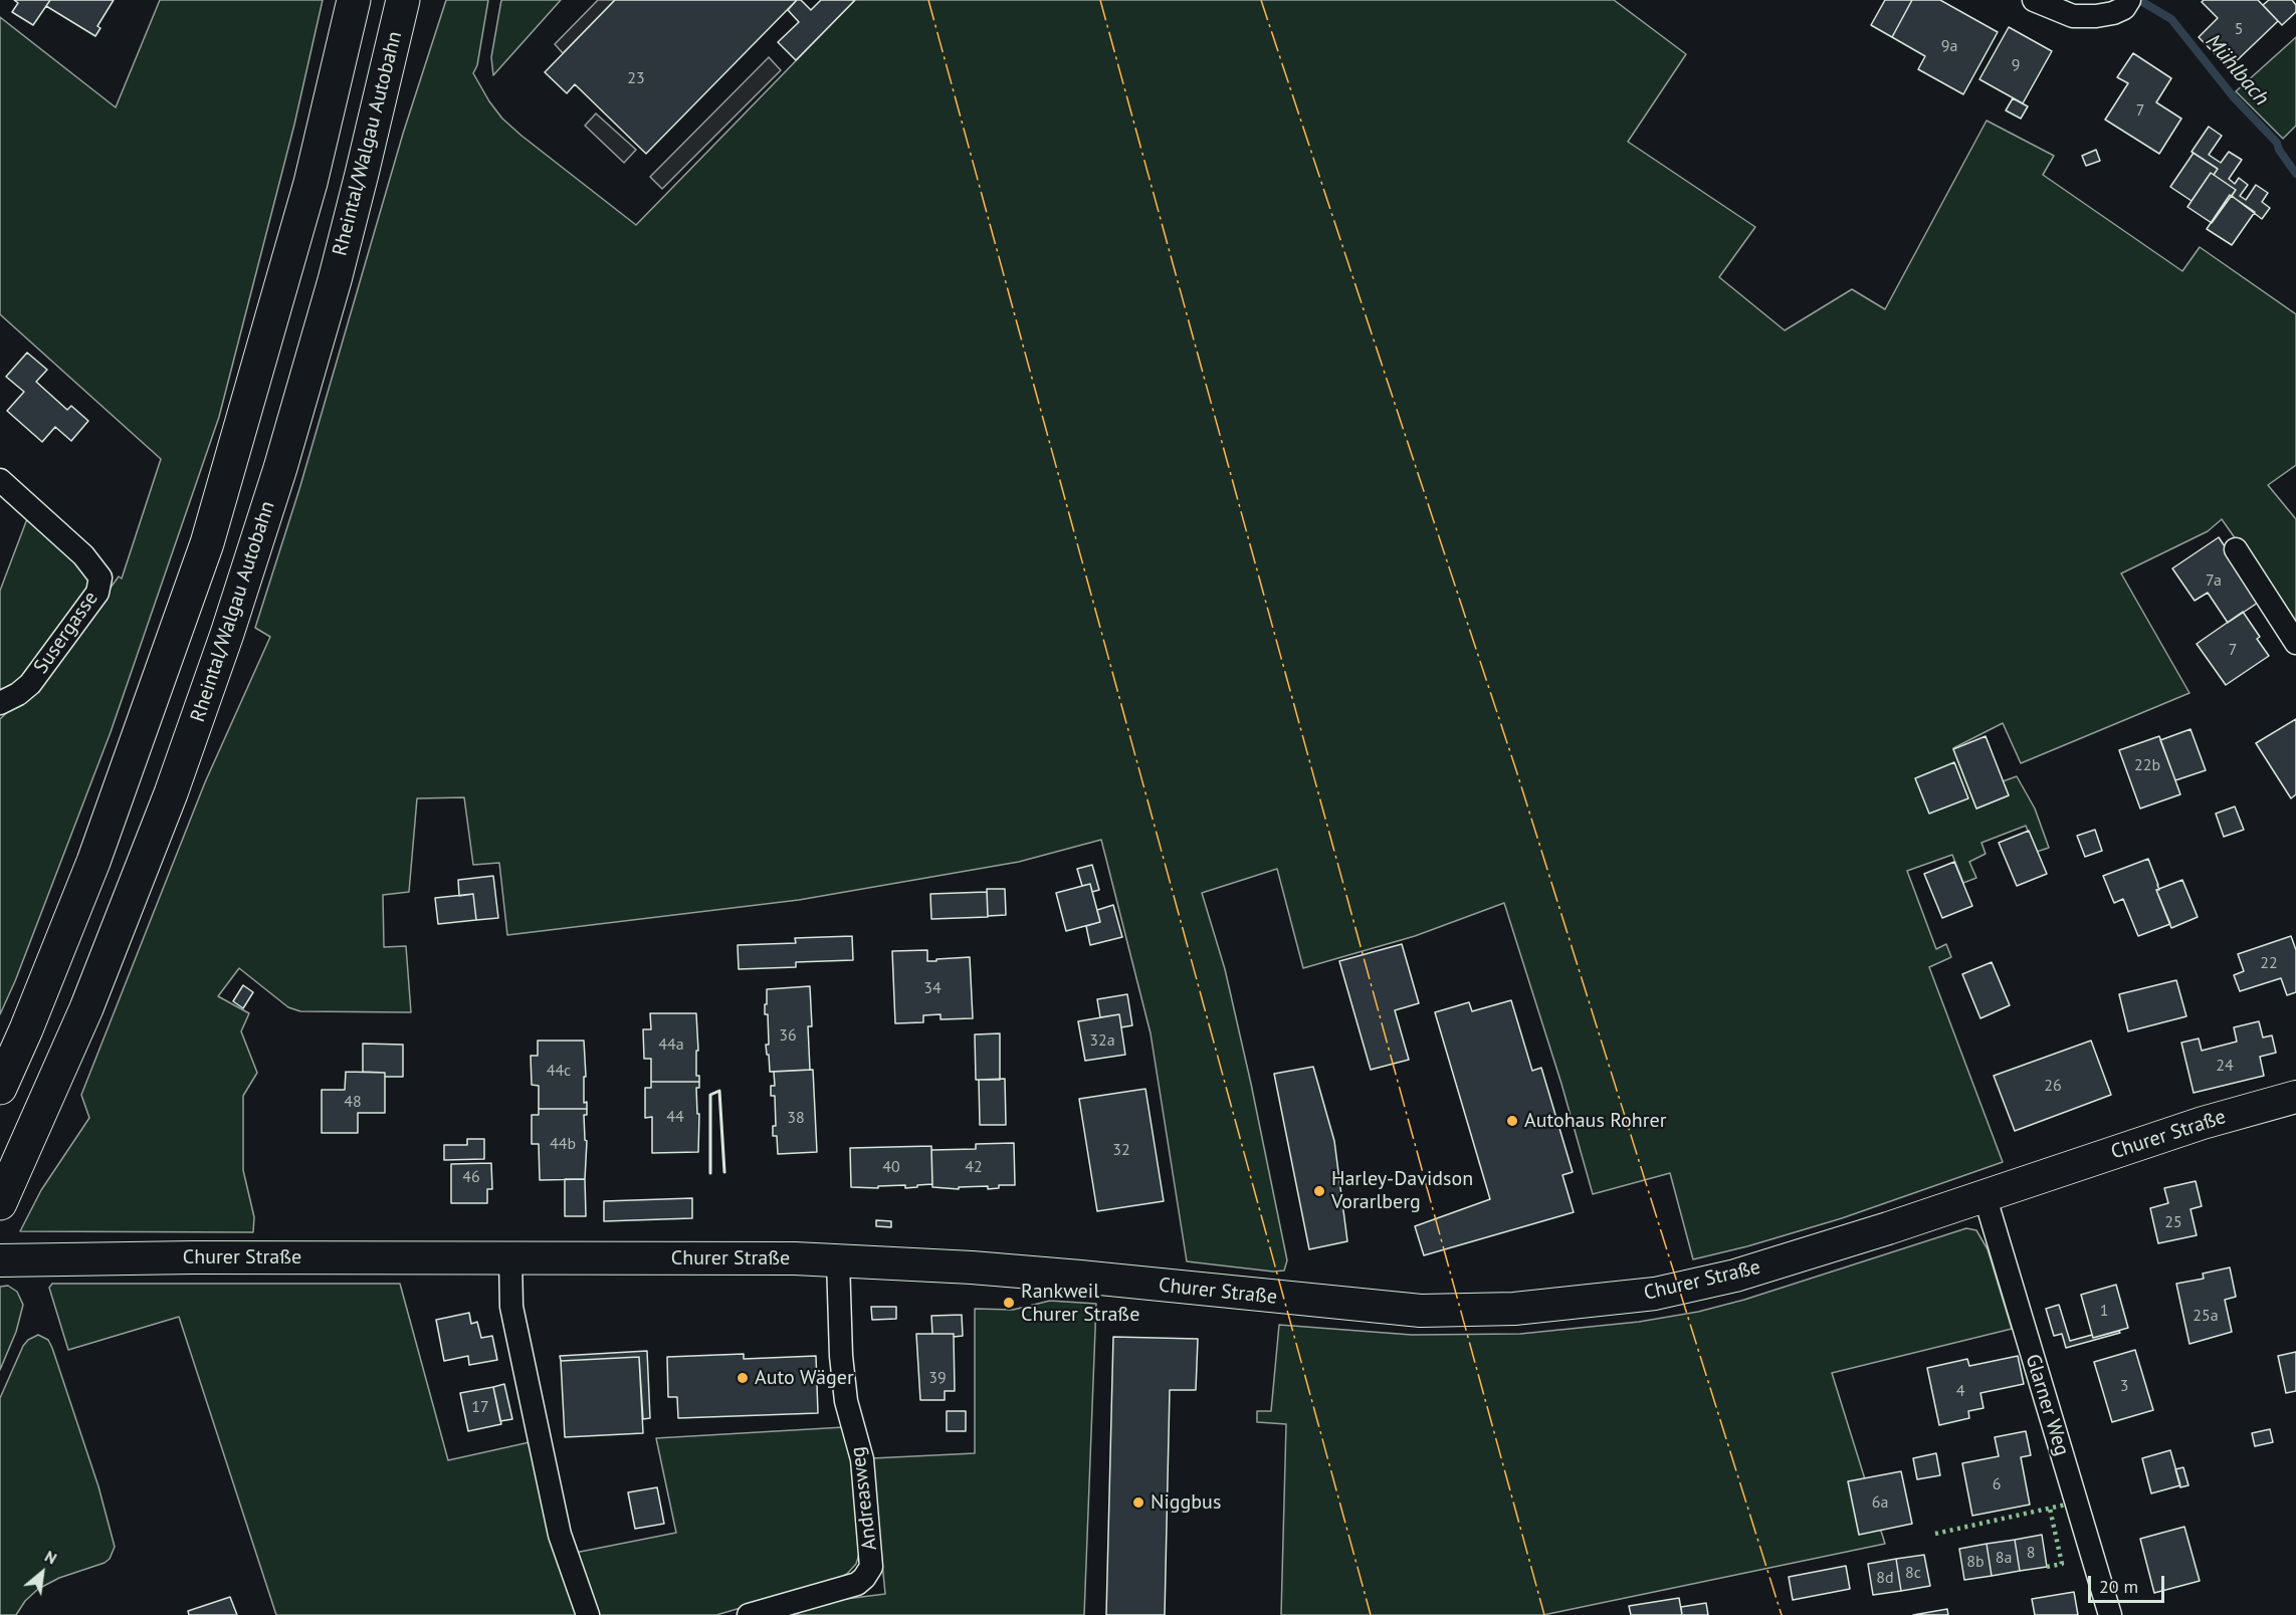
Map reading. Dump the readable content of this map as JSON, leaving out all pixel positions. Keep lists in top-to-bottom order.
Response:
{
  "streets": {
    "highway": ["Rheintal/Walgau Autobahn"],
    "main road": ["Churer Straße"],
    "street": ["Susergasse", "Glarner Weg", "Andreasweg"]
  },
  "crossings": [
    ["Churer Straße", "Glarner Weg"],
    ["Churer Straße", "Andreasweg"]
  ],
  "water": ["Mühlbach"],
  "places": [
    "Autohaus Rohrer",
    "Harley-Davidson Vorarlberg",
    "Rankweil Churer Straße",
    "Auto Wäger",
    "Niggbus"
  ],
  "house_numbers": [
    "5",
    "9a",
    "9",
    "23",
    "7",
    "7a",
    "7",
    "22b",
    "22",
    "34",
    "36",
    "32a",
    "44a",
    "24",
    "44c",
    "26",
    "48",
    "44",
    "38",
    "44b",
    "32",
    "40",
    "42",
    "46",
    "25",
    "1",
    "25a",
    "39",
    "3",
    "4",
    "17",
    "6",
    "6a",
    "8",
    "8a",
    "8b",
    "8c",
    "8d"
  ],
  "scale_bar": "20 m",
  "north": "top right"
}
